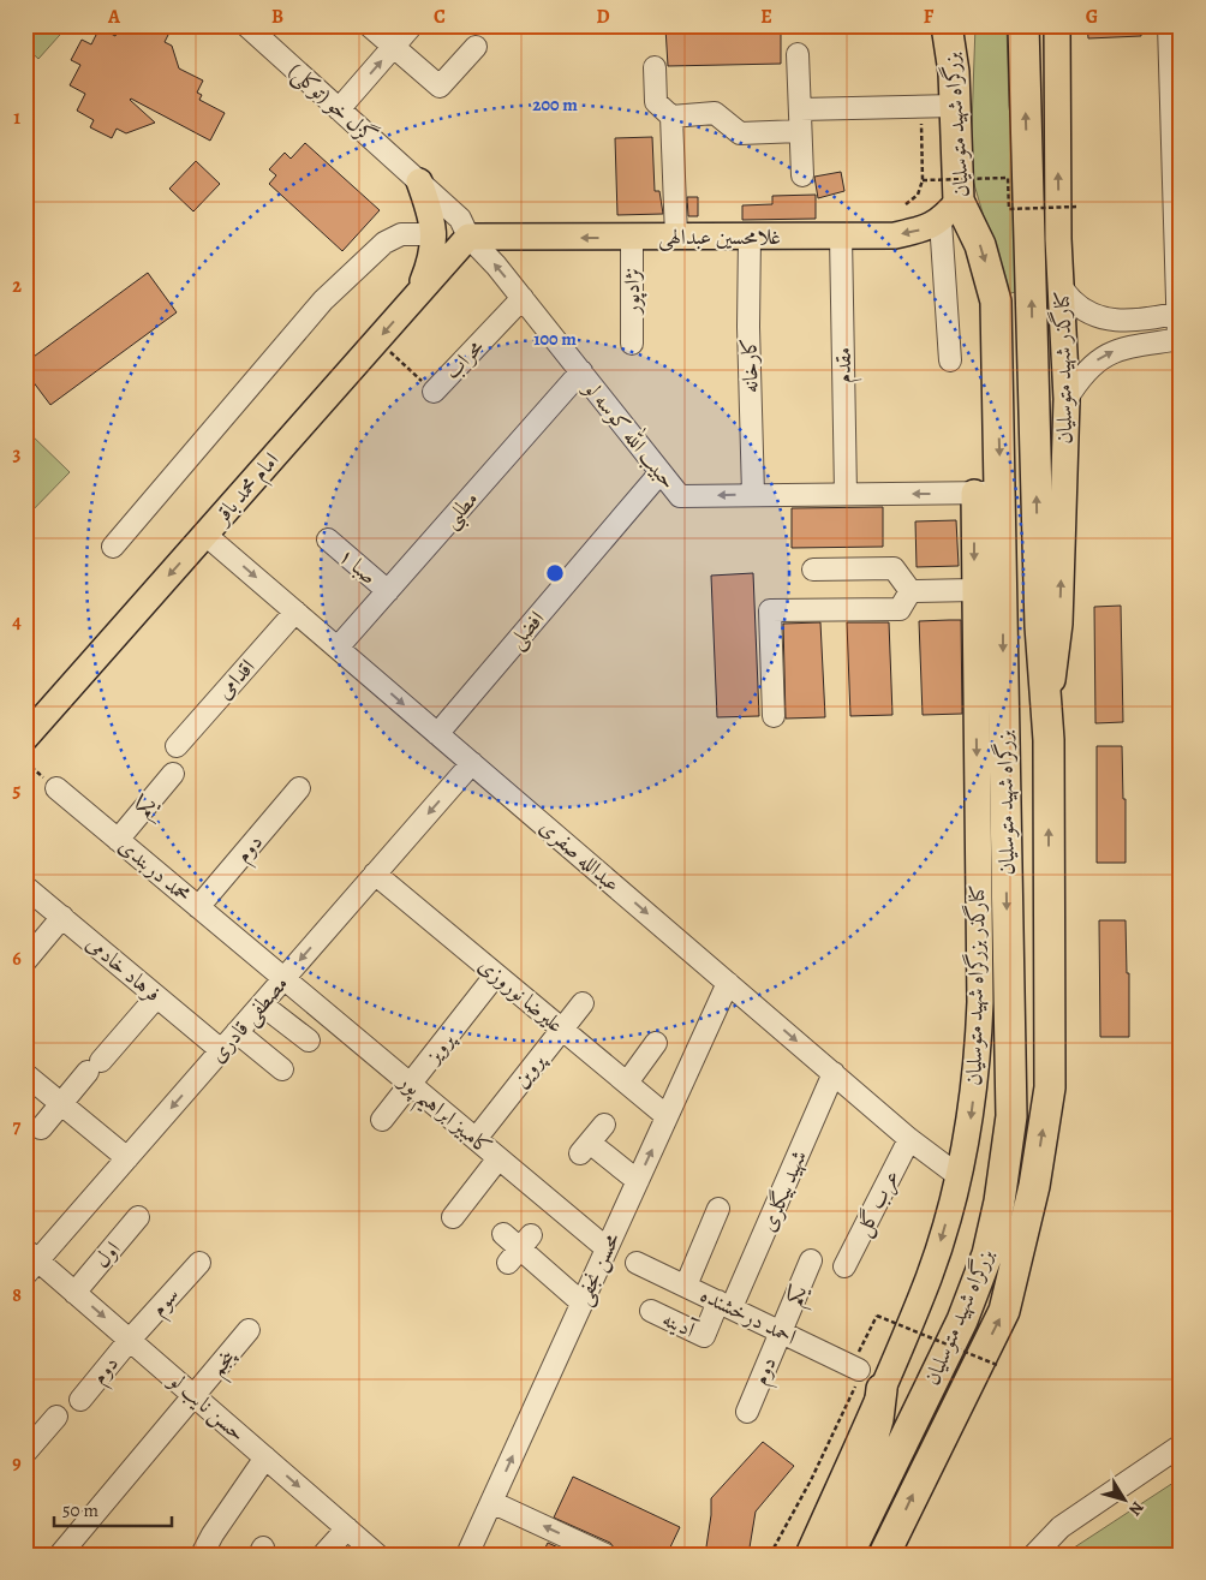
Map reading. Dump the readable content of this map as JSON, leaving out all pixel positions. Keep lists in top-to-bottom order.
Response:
{
  "streets": {
    "highway": ["بزرگراه شهید متوسلیان"],
    "main road": [
      "غلامحسین عبدالهی",
      "کنارگذر شهید متوسلیان",
      "امام محمد باقر",
      "کنارگذر بزرگراه شهید متوسلیان"
    ],
    "street": [
      "گزل خو (توکلی)",
      "نژادپور",
      "محراب",
      "کارخانه",
      "مقدم",
      "حبیب الله کوسه لو",
      "مطلبی",
      "صبا ۱",
      "افضلی",
      "اقدامی",
      "یکم",
      "دوم",
      "عبدالله صفری",
      "محمد دربندی",
      "فرهاد خادمی",
      "علیرضا نوروزی",
      "مصطفی قادری",
      "پرویز",
      "پروین",
      "کامبیز ابراهیم پور",
      "شهید بیگلری",
      "عرب گل",
      "اول",
      "محسن نجفی",
      "سوم",
      "احمد درخشنده",
      "آدینه",
      "پنجم",
      "حسن نایب لو"
    ]
  },
  "crossings": [
    ["گزل خو (توکلی)", "غلامحسین عبدالهی"],
    ["گزل خو (توکلی)", "حبیب الله کوسه لو"],
    ["گزل خو (توکلی)", "امام محمد باقر"],
    ["بزرگراه شهید متوسلیان", "غلامحسین عبدالهی"],
    ["بزرگراه شهید متوسلیان", "کنارگذر شهید متوسلیان"],
    ["بزرگراه شهید متوسلیان", "حبیب الله کوسه لو"],
    ["بزرگراه شهید متوسلیان", "کنارگذر بزرگراه شهید متوسلیان"],
    ["غلامحسین عبدالهی", "نژادپور"],
    ["غلامحسین عبدالهی", "کارخانه"],
    ["غلامحسین عبدالهی", "مقدم"],
    ["غلامحسین عبدالهی", "حبیب الله کوسه لو"],
    ["غلامحسین عبدالهی", "امام محمد باقر"],
    ["محراب", "حبیب الله کوسه لو"],
    ["محراب", "امام محمد باقر"],
    ["کارخانه", "حبیب الله کوسه لو"],
    ["مقدم", "حبیب الله کوسه لو"],
    ["حبیب الله کوسه لو", "امام محمد باقر"],
    ["حبیب الله کوسه لو", "مطلبی"],
    ["حبیب الله کوسه لو", "افضلی"],
    ["حبیب الله کوسه لو", "کنارگذر بزرگراه شهید متوسلیان"],
    ["امام محمد باقر", "عبدالله صفری"],
    ["مطلبی", "صبا ۱"],
    ["مطلبی", "عبدالله صفری"],
    ["افضلی", "عبدالله صفری"],
    ["اقدامی", "عبدالله صفری"],
    ["یکم", "دوم"],
    ["یکم", "محمد دربندی"],
    ["یکم", "احمد درخشنده"],
    ["دوم", "محمد دربندی"],
    ["دوم", "سوم"],
    ["دوم", "احمد درخشنده"],
    ["دوم", "حسن نایب لو"],
    ["عبدالله صفری", "کنارگذر بزرگراه شهید متوسلیان"],
    ["عبدالله صفری", "مصطفی قادری"],
    ["عبدالله صفری", "شهید بیگلری"],
    ["عبدالله صفری", "عرب گل"],
    ["عبدالله صفری", "محسن نجفی"],
    ["محمد دربندی", "مصطفی قادری"],
    ["محمد دربندی", "کامبیز ابراهیم پور"],
    ["فرهاد خادمی", "مصطفی قادری"],
    ["علیرضا نوروزی", "مصطفی قادری"],
    ["علیرضا نوروزی", "پرویز"],
    ["علیرضا نوروزی", "پروین"],
    ["علیرضا نوروزی", "محسن نجفی"],
    ["مصطفی قادری", "کامبیز ابراهیم پور"],
    ["مصطفی قادری", "حسن نایب لو"],
    ["پرویز", "کامبیز ابراهیم پور"],
    ["پروین", "کامبیز ابراهیم پور"],
    ["کامبیز ابراهیم پور", "محسن نجفی"],
    ["شهید بیگلری", "احمد درخشنده"],
    ["شهید بیگلری", "آدینه"],
    ["اول", "حسن نایب لو"],
    ["سوم", "حسن نایب لو"],
    ["احمد درخشنده", "آدینه"],
    ["پنجم", "حسن نایب لو"]
  ],
  "one_way": [
    "غلامحسین عبدالهی",
    "کنارگذر شهید متوسلیان",
    "امام محمد باقر",
    "عبدالله صفری",
    "کنارگذر بزرگراه شهید متوسلیان",
    "محسن نجفی",
    "حسن نایب لو"
  ],
  "scale_bar": "50 m",
  "north": "bottom right",
  "grid": {
    "columns": [
      "A",
      "B",
      "C",
      "D",
      "E",
      "F",
      "G"
    ],
    "rows": [
      "1",
      "2",
      "3",
      "4",
      "5",
      "6",
      "7",
      "8",
      "9"
    ]
  },
  "rings": ["200 m", "100 m"]
}
